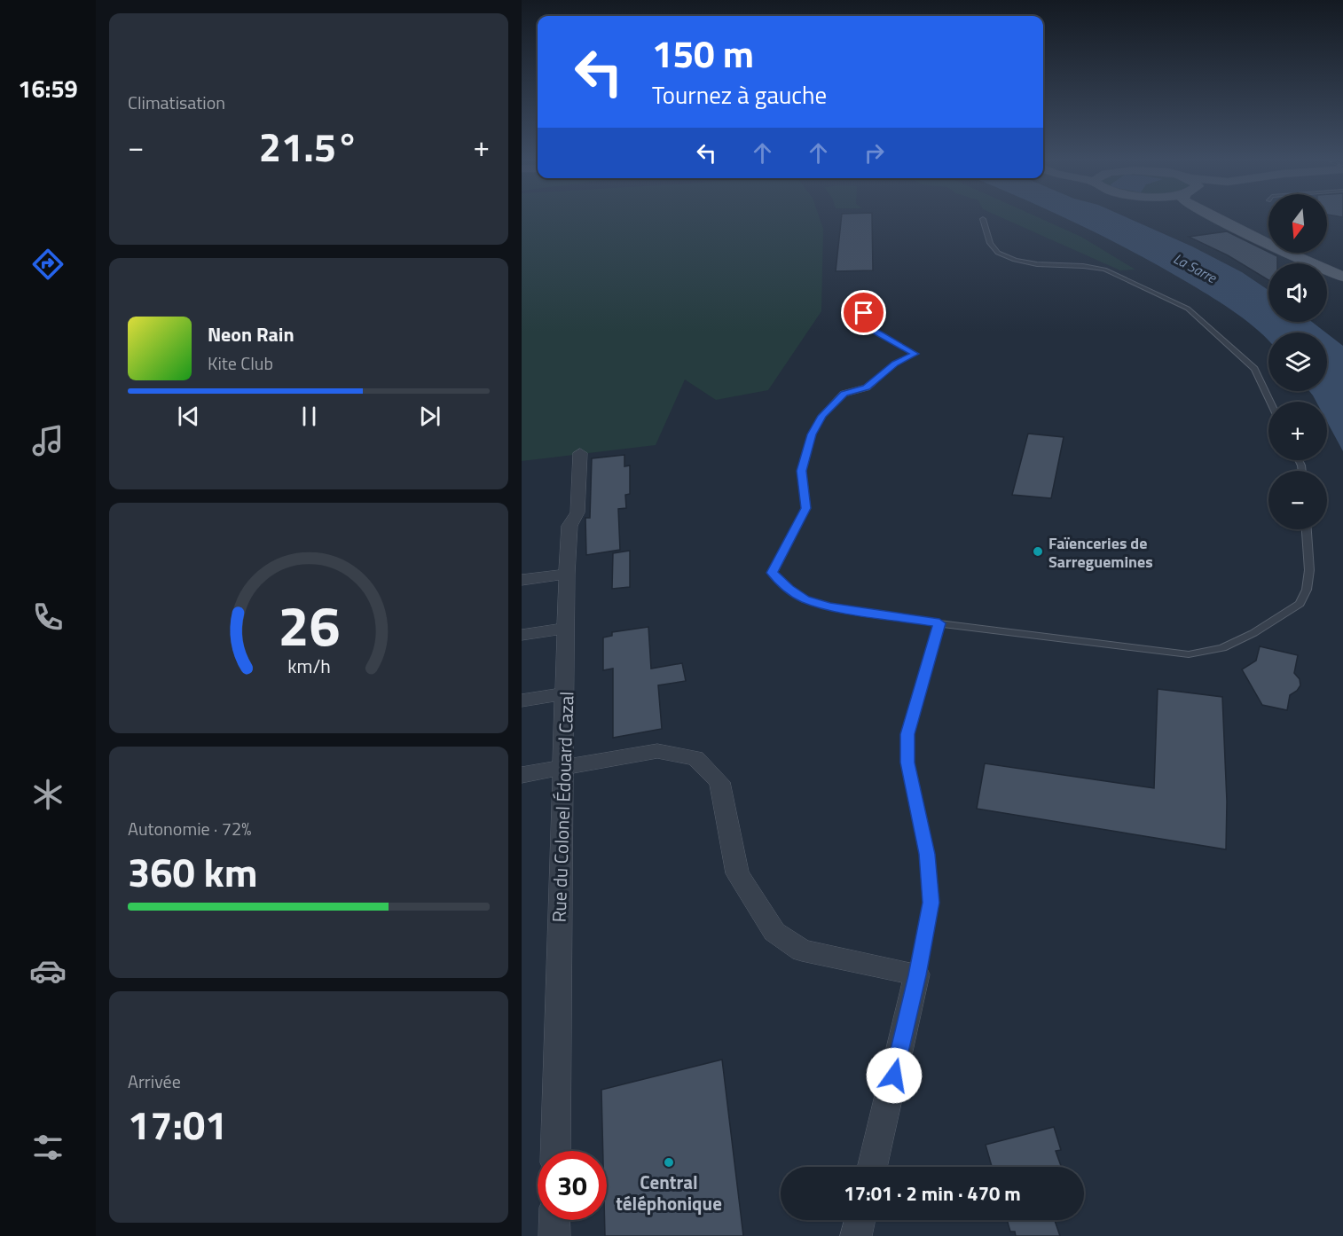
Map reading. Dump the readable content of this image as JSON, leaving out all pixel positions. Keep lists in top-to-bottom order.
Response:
{
  "streets": {
    "street": ["Rue du Colonel Édouard Cazal"]
  },
  "water": ["La Sarre"],
  "places": ["Faïenceries de Sarreguemines", "Central téléphonique"],
  "north": "bottom",
  "page": {
    "tabs": "16:59",
    "tile": [
      "Climatisation",
      ["Autonomie · 72%", "360 km"],
      ["Arrivée", "17:01"]
    ],
    "turn": ["150 m", "Tournez à gauche"],
    "heat": ["−", "21.5°", "+"],
    "map_buttons": ["+", "−"],
    "song": ["Neon Rain", "Kite Club"],
    "limit": "30",
    "trip": "17:01 · 2 min · 470 m",
    "gauge": ["26", "km/h"]
  }
}
